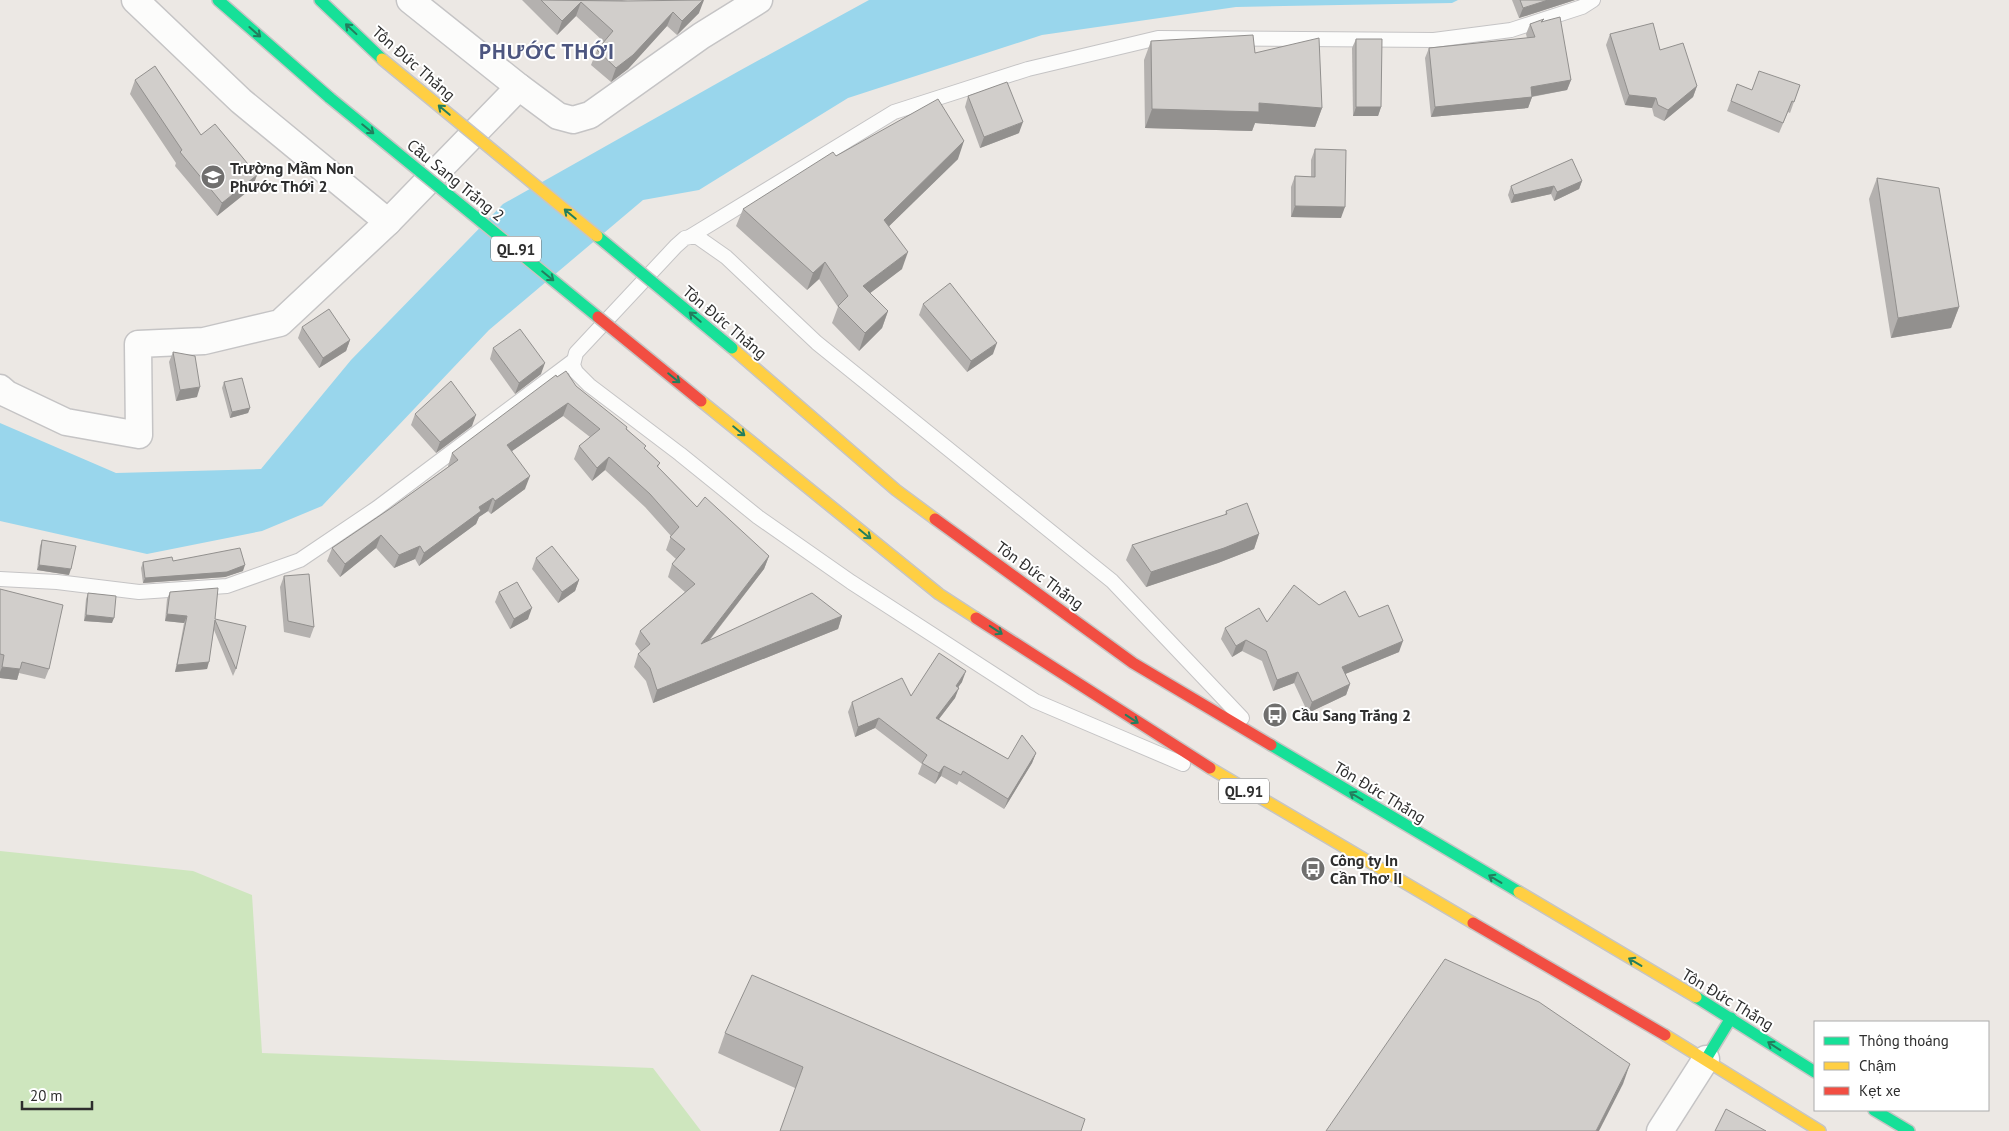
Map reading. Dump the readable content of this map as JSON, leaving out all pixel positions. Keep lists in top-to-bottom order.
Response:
{
  "streets": {
    "highway": ["Tôn Đức Thắng", "Cầu Sang Trắng 2", "QL.91"]
  },
  "crossings": [
    ["Cầu Sang Trắng 2", "QL.91"]
  ],
  "one_way": ["Cầu Sang Trắng 2"],
  "districts": ["PHƯỚC THỚI"],
  "places": {
    "school or university": ["Trường Mầm Non Phước Thới 2"],
    "bus stop": ["Cầu Sang Trắng 2", "Công ty In Cần Thơ II"]
  },
  "legend": ["Thông thoáng", "Chậm", "Kẹt xe"],
  "scale_bar": "20 m"
}
